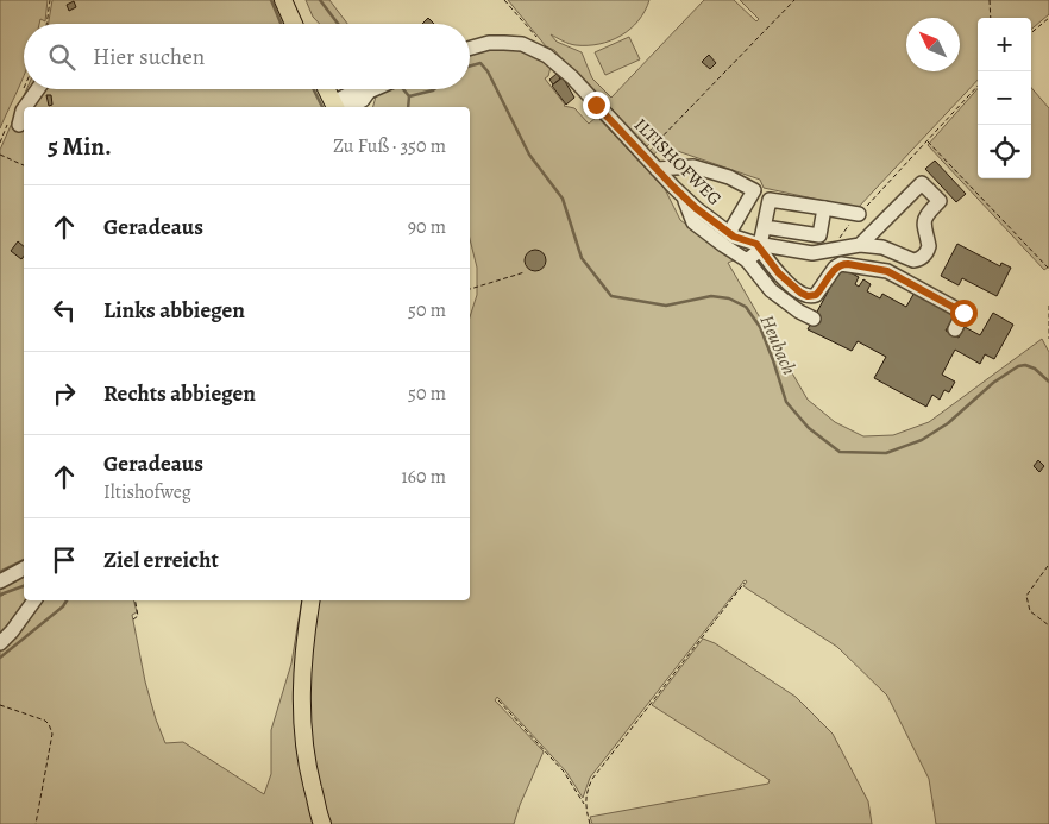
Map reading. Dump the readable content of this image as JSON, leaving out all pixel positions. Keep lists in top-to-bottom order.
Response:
{
  "streets": {
    "street": ["ILTISHOFWEG"]
  },
  "water": ["Heubach"],
  "north": "top left",
  "page": {
    "map_buttons": ["+", "−"],
    "search": "Hier suchen",
    "heading": ["5 Min.", "Zu Fuß · 350 m"],
    "list": [
      ["Geradeaus", "90 m"],
      ["Links abbiegen", "50 m"],
      ["Rechts abbiegen", "50 m"],
      ["Geradeaus", "Iltishofweg", "160 m"],
      "Ziel erreicht"
    ]
  }
}
